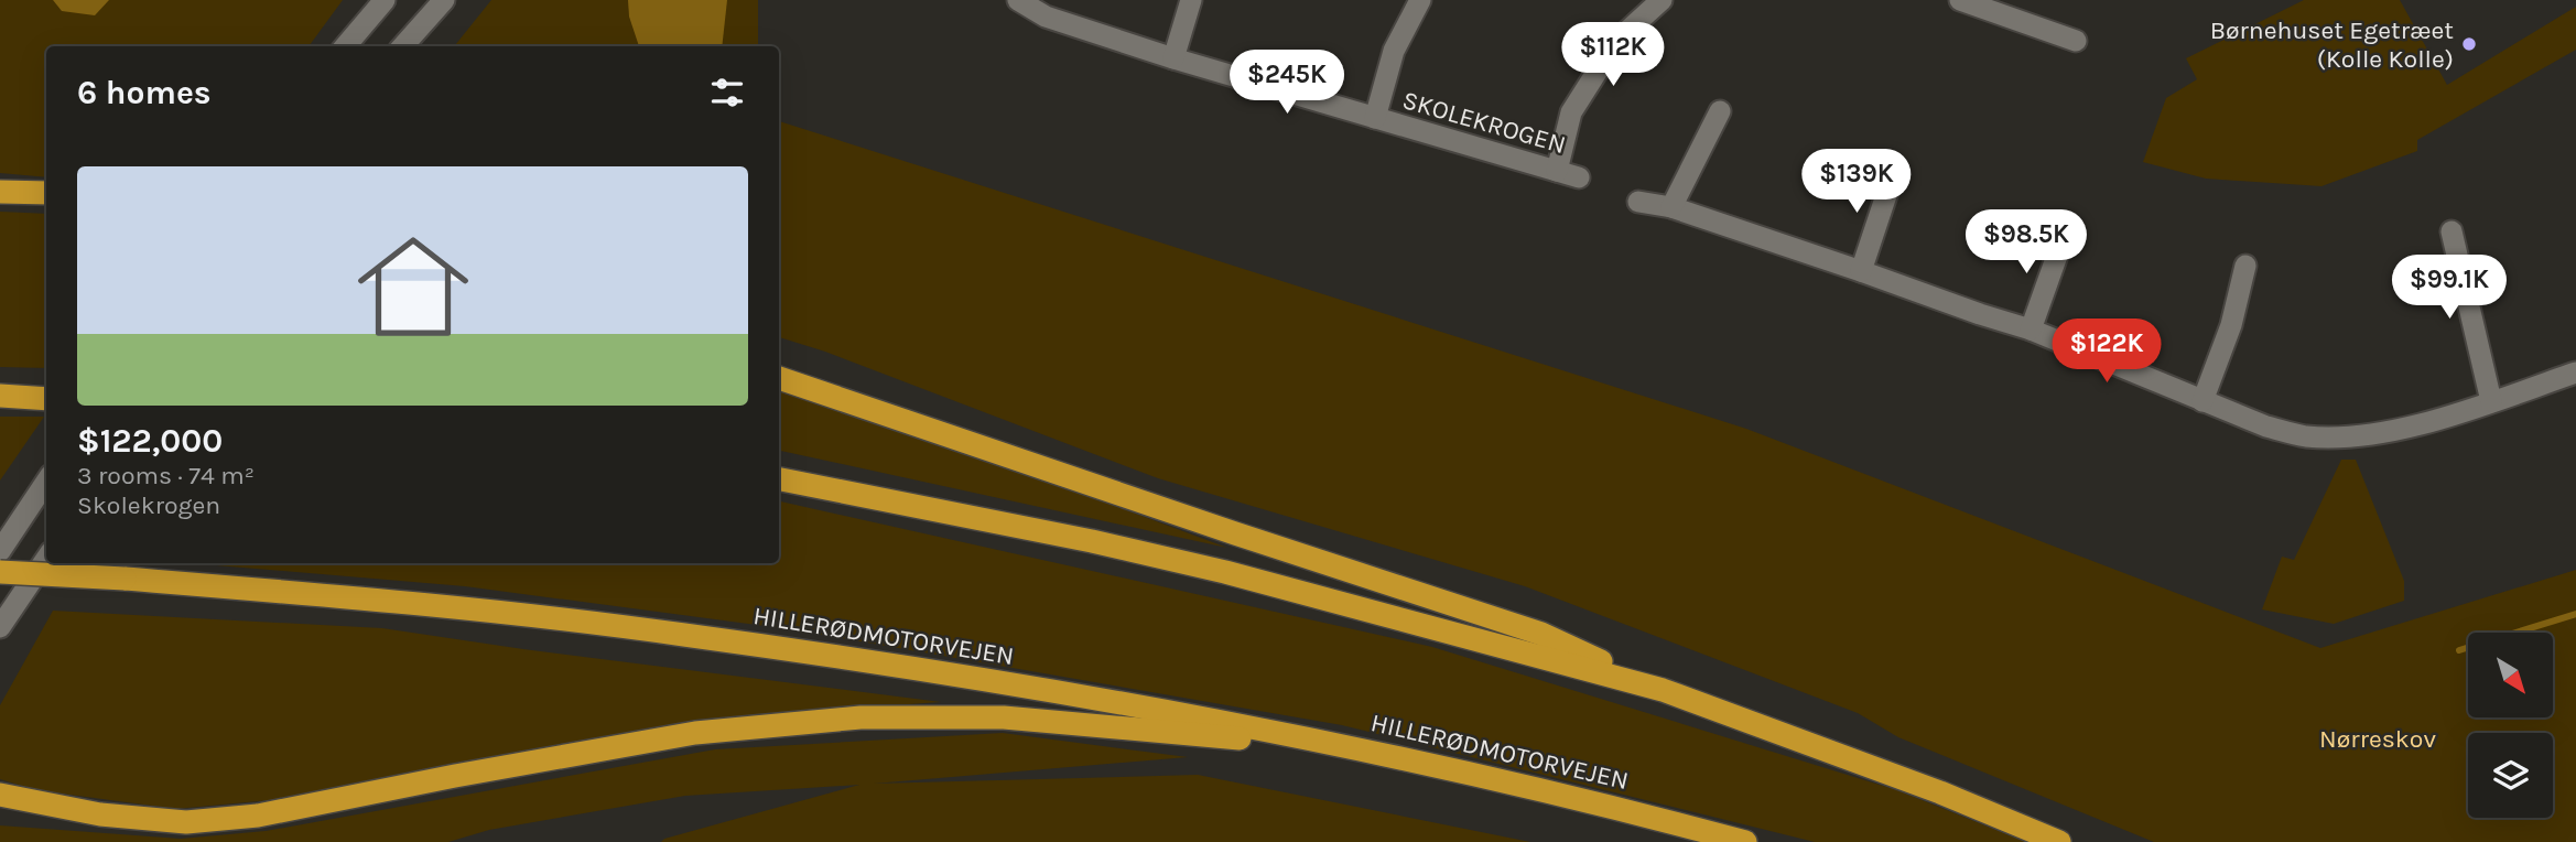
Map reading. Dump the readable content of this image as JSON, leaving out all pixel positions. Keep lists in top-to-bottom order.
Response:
{
  "streets": {
    "highway": ["HILLERØDMOTORVEJEN"],
    "street": ["SKOLEKROGEN"]
  },
  "parks": ["Nørreskov"],
  "places": ["Børnehuset Egetræet (Kolle Kolle)"],
  "north": "bottom right",
  "page": {
    "price": [
      "$112K",
      "$245K",
      "$139K",
      "$98.5K",
      "$99.1K",
      "$122K"
    ],
    "heading": "6 homes",
    "list": [
      {
        "name": "$122,000",
        "note": "3 rooms · 74 m² · Skolekrogen"
      }
    ]
  }
}
